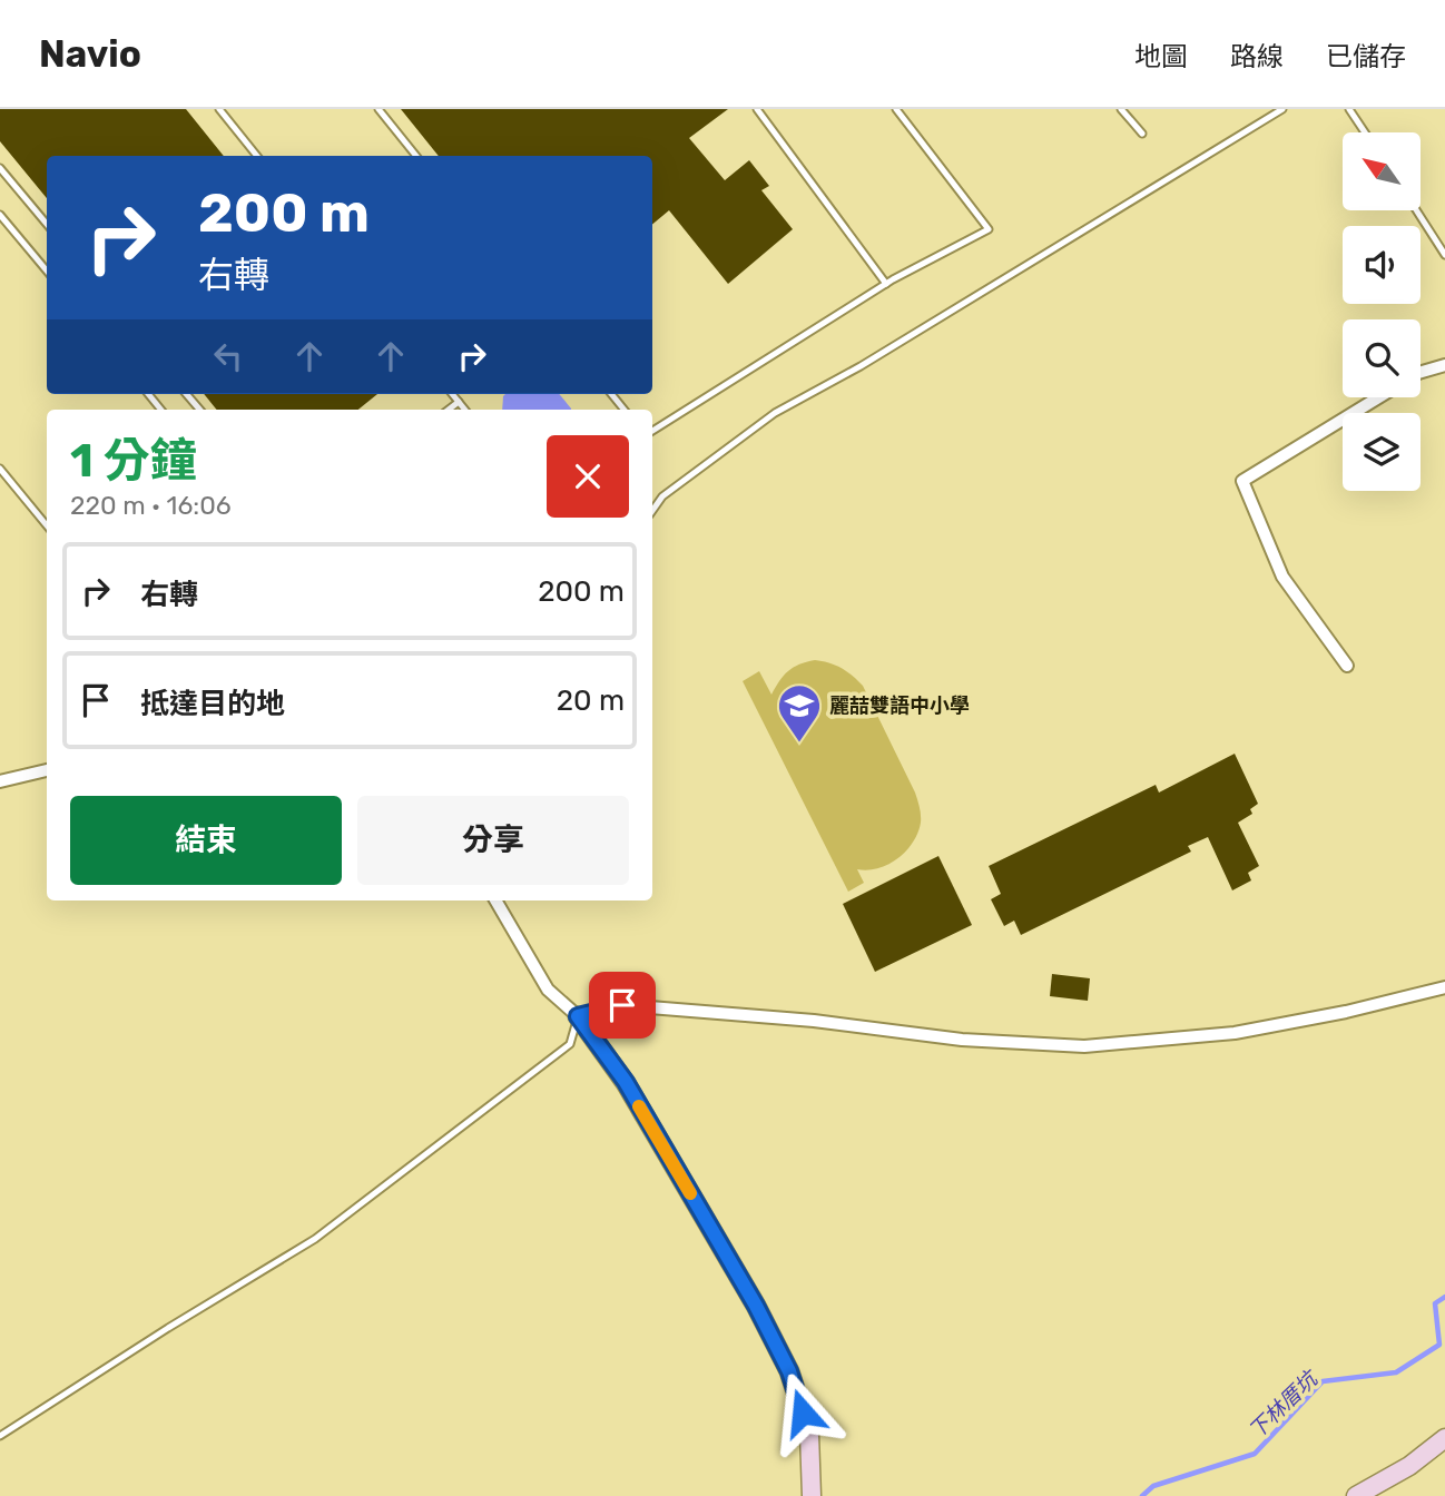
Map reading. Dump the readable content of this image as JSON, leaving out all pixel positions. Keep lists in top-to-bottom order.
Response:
{
  "water": ["下林厝坑"],
  "places": {
    "school or university": ["麗喆雙語中小學"]
  },
  "north": "top left",
  "page": {
    "header": "Navio",
    "nav": ["地圖", "路線", "已儲存"],
    "turn": ["200 m", "右轉"],
    "heading": ["1 分鐘", "220 m · 16:06"],
    "list": [
      {
        "name": "右轉",
        "value": "200 m"
      },
      {
        "name": "抵達目的地",
        "value": "20 m"
      }
    ],
    "buttons": ["結束", "分享"]
  }
}
